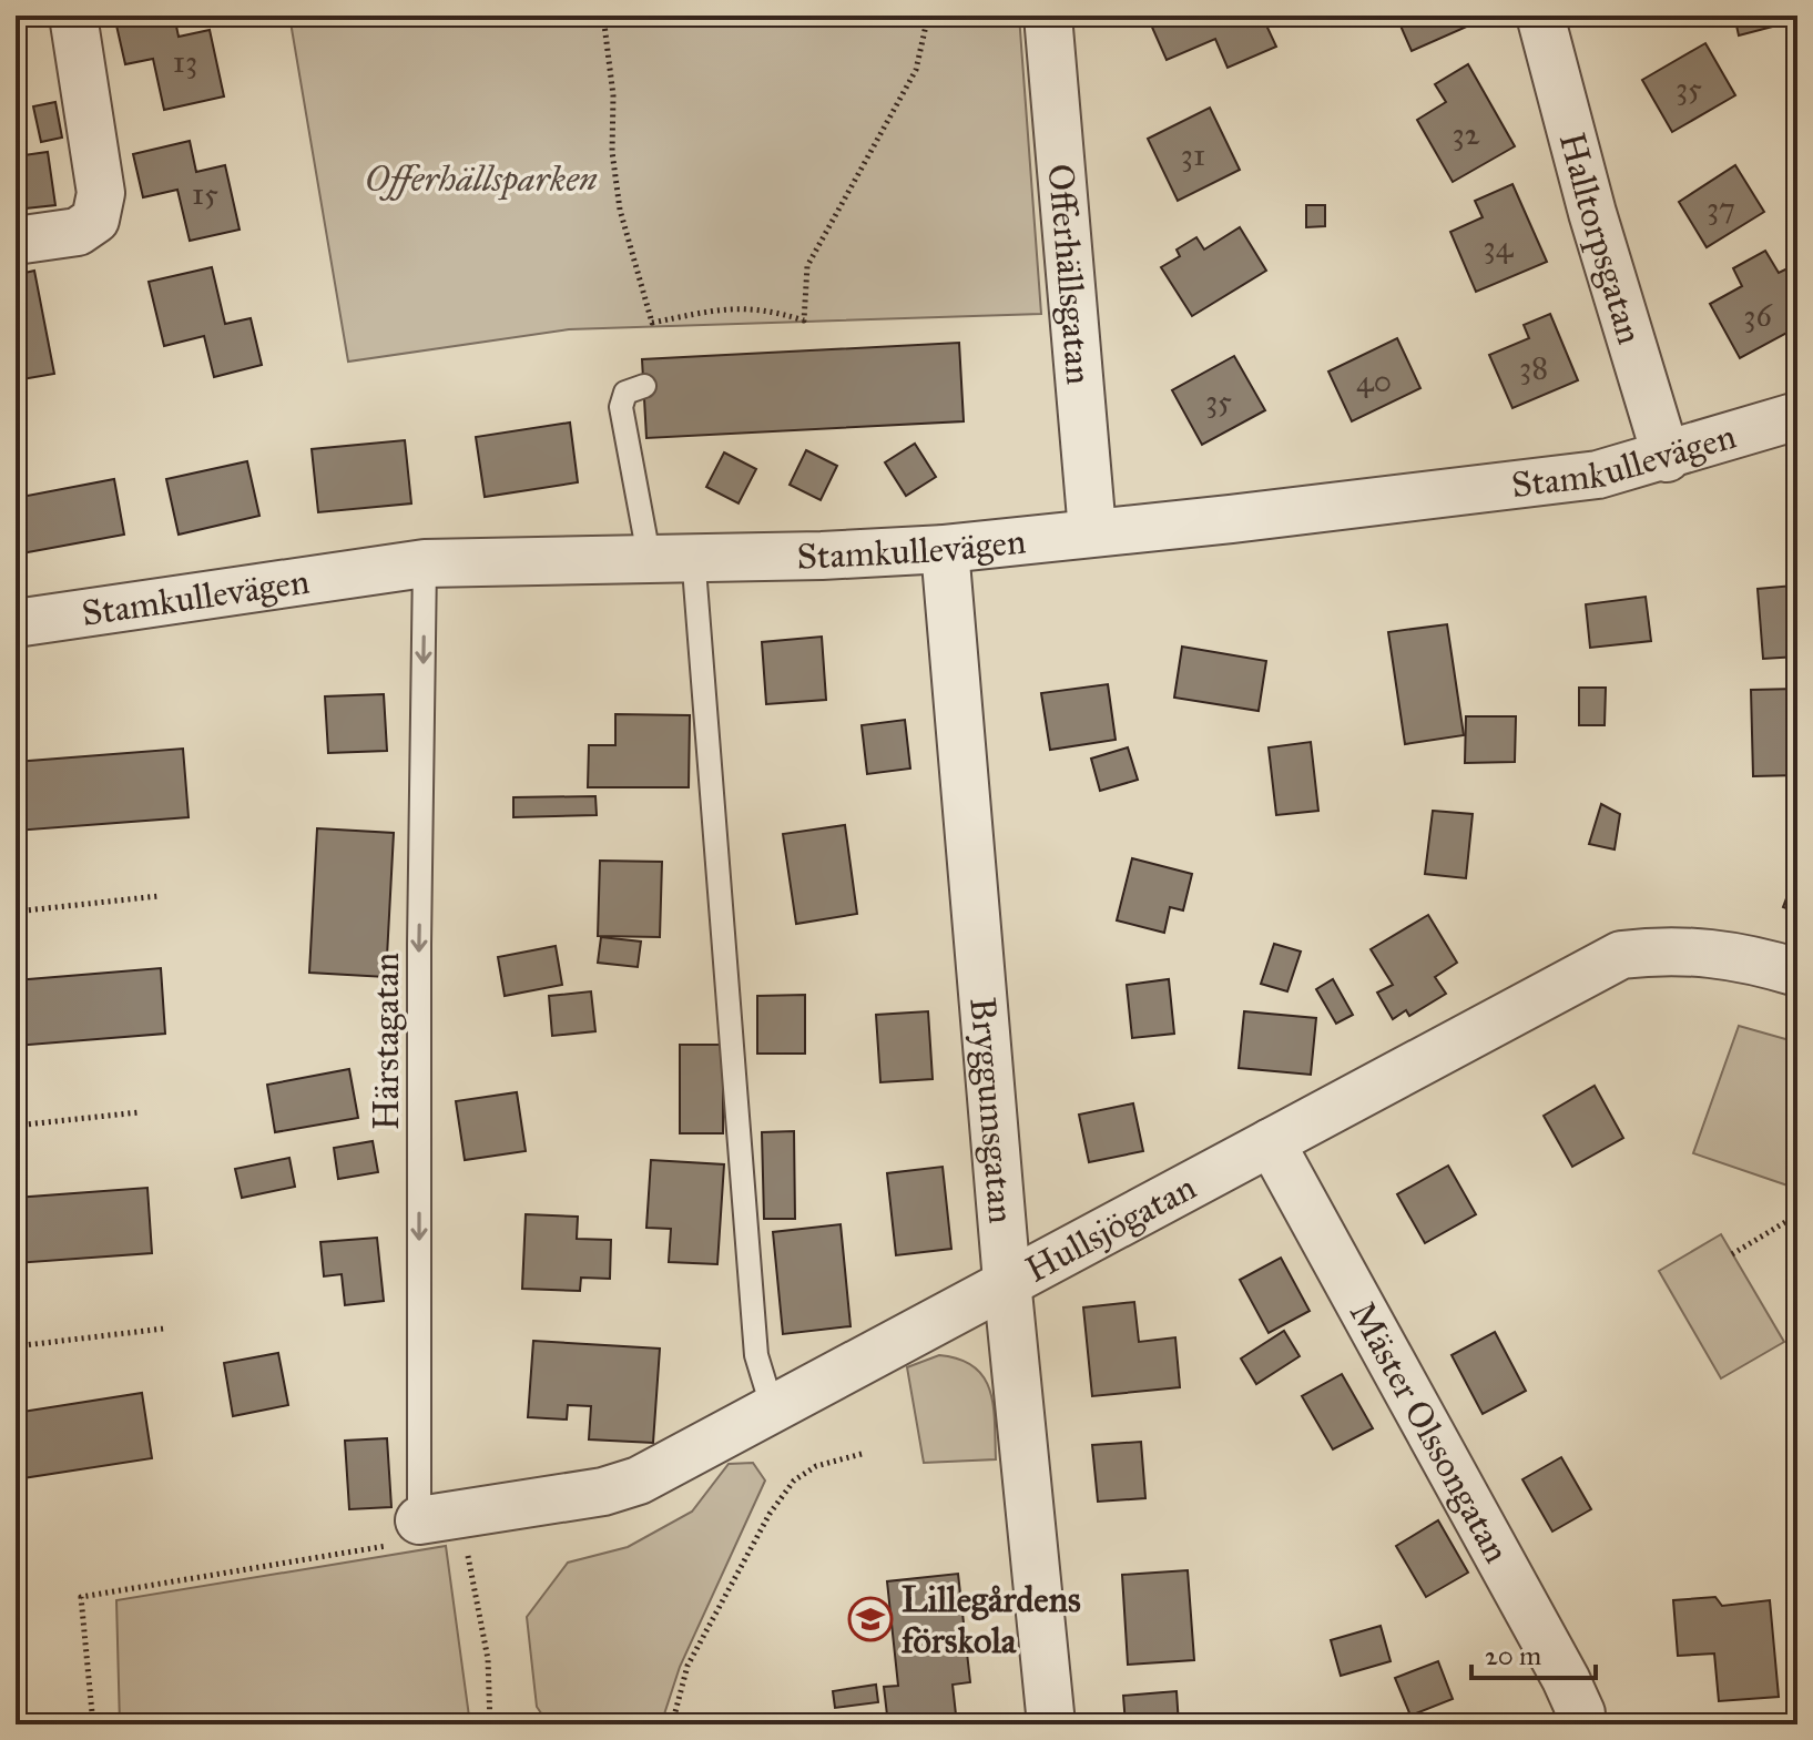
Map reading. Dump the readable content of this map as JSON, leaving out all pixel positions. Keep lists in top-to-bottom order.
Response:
{
  "streets": {
    "street": [
      "Halltorpsgatan",
      "Offerhällsgatan",
      "Stamkullevägen",
      "Bryggumsgatan",
      "Hullsjögatan",
      "Mäster Olssongatan"
    ],
    "lane": ["Härstagatan"]
  },
  "crossings": [
    ["Halltorpsgatan", "Stamkullevägen"],
    ["Offerhällsgatan", "Stamkullevägen"],
    ["Stamkullevägen", "Härstagatan"],
    ["Stamkullevägen", "Bryggumsgatan"],
    ["Härstagatan", "Hullsjögatan"],
    ["Bryggumsgatan", "Hullsjögatan"],
    ["Hullsjögatan", "Mäster Olssongatan"]
  ],
  "one_way": ["Härstagatan"],
  "parks": ["Offerhällsparken"],
  "places": {
    "school or university": ["Lillegårdens förskola"]
  },
  "house_numbers": [
    "13",
    "35",
    "32",
    "31",
    "15",
    "37",
    "34",
    "36",
    "38",
    "40",
    "35"
  ],
  "scale_bar": "20 m"
}
